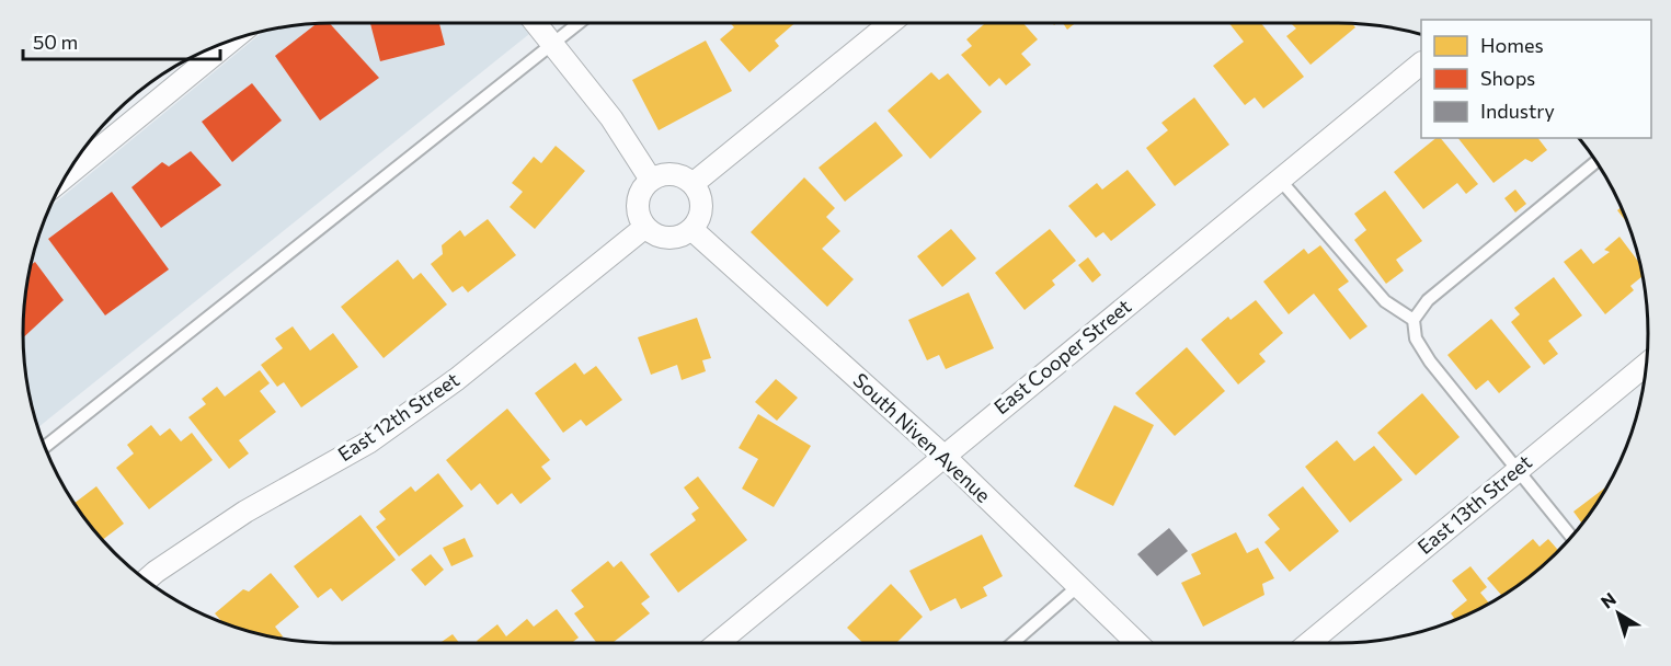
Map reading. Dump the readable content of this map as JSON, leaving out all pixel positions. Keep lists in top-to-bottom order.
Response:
{
  "streets": {
    "street": [
      "East Cooper Street",
      "East 12th Street",
      "South Niven Avenue",
      "East 13th Street"
    ]
  },
  "crossings": [
    ["East Cooper Street", "South Niven Avenue"],
    ["East 12th Street", "South Niven Avenue"]
  ],
  "legend": ["Homes", "Shops", "Industry"],
  "scale_bar": "50 m",
  "north": "top left"
}
